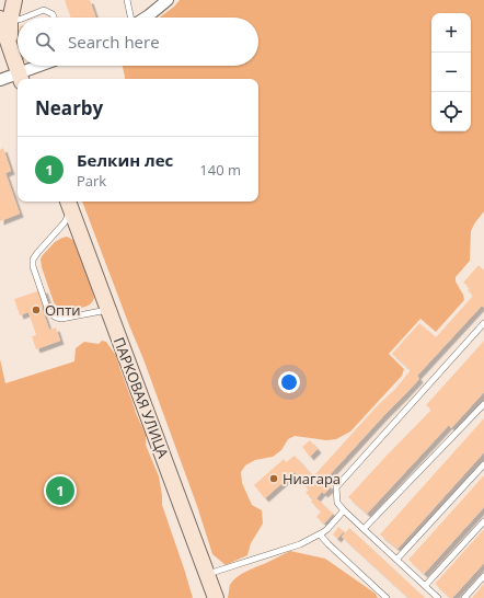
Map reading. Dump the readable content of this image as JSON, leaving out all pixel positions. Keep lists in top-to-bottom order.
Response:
{
  "streets": {
    "main road": ["ПАРКОВАЯ УЛИЦА"]
  },
  "places": ["Опти", "Ниагара"],
  "page": {
    "map_buttons": ["+", "−"],
    "search": "Search here",
    "heading": "Nearby",
    "list": [
      {
        "mark": "1",
        "name": "Белкин лес",
        "note": "Park",
        "value": "140 m"
      }
    ],
    "pins": "1"
  }
}
